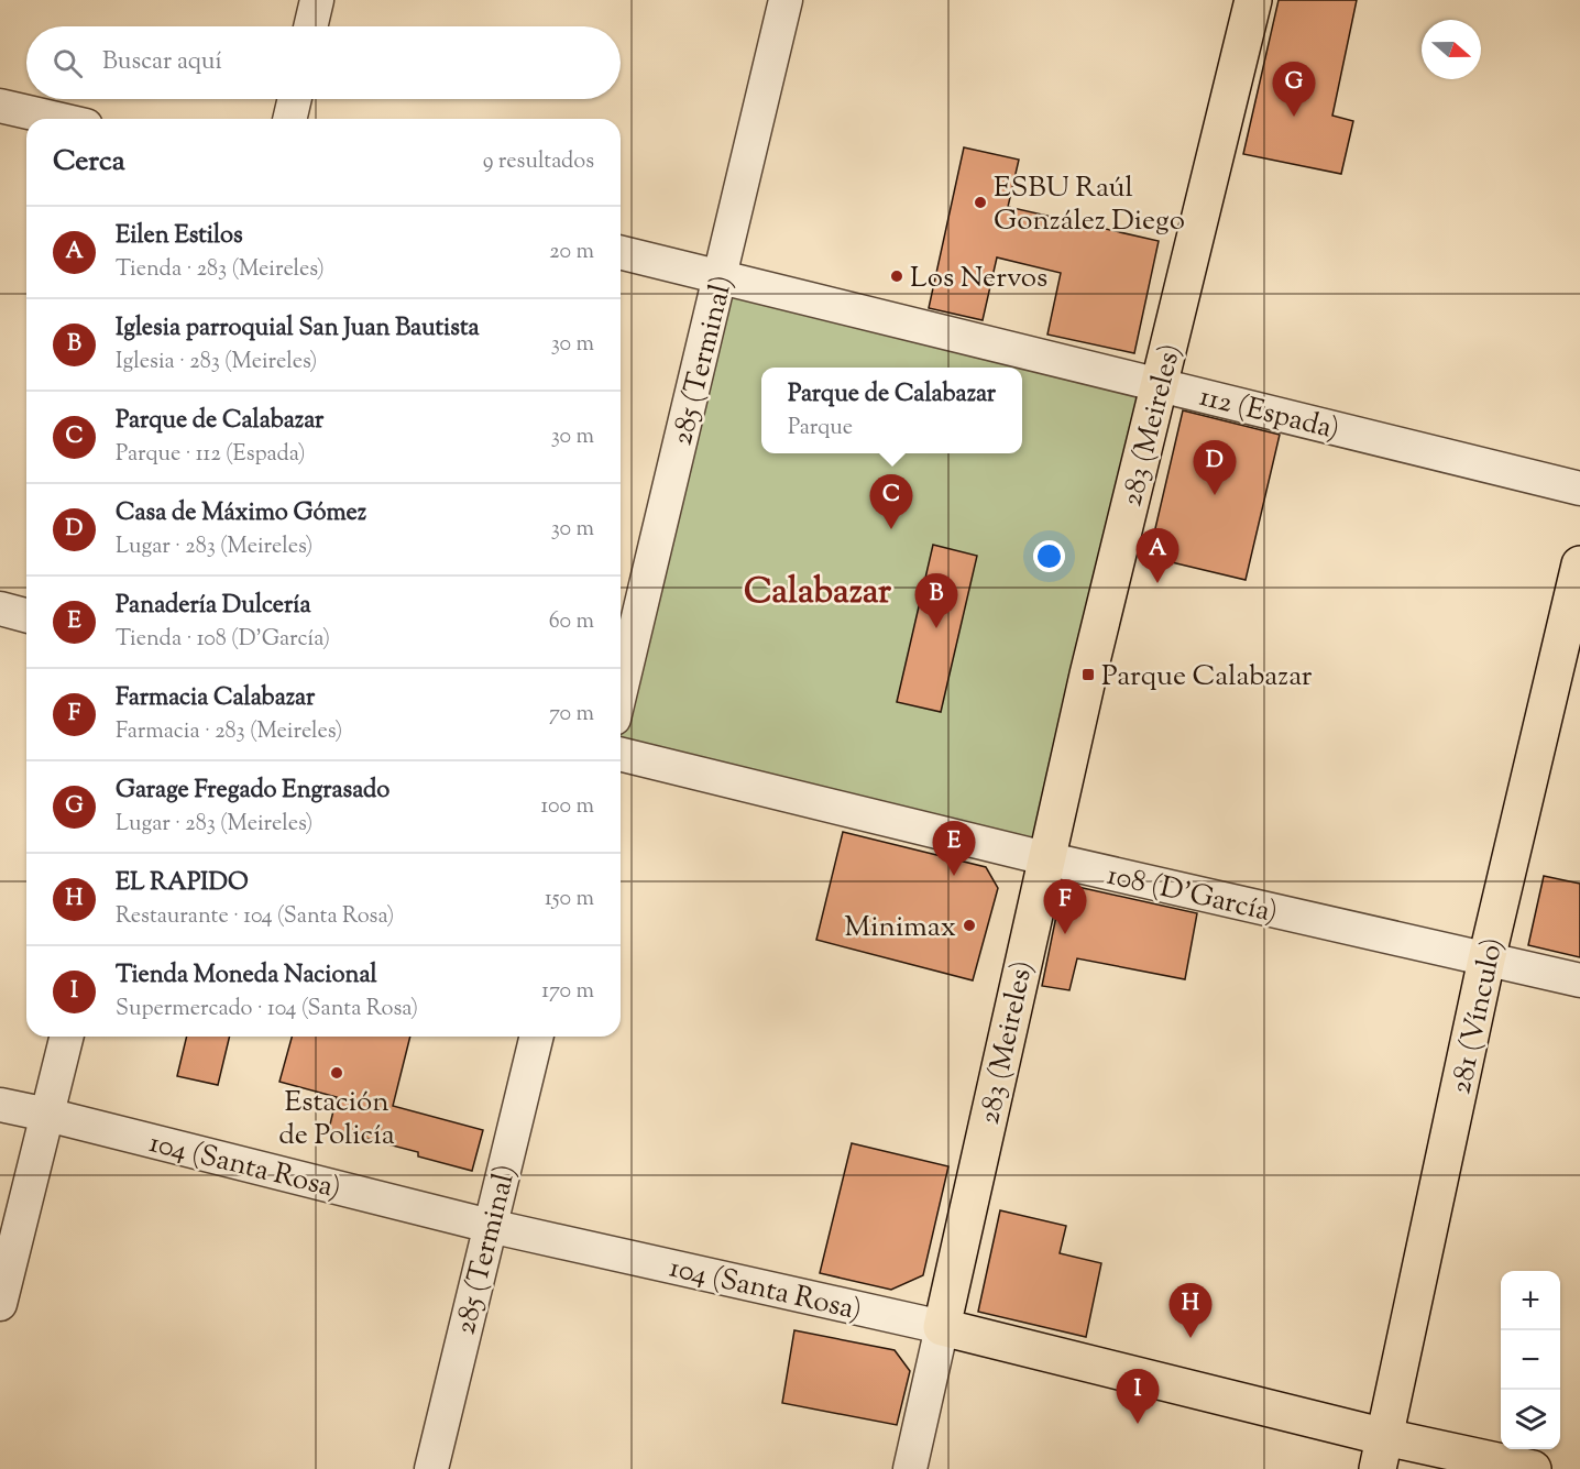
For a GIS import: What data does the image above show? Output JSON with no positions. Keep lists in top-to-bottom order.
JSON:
{
  "streets": {
    "main road": ["283 (Meireles)", "281 (Vínculo)", "104 (Santa Rosa)"],
    "street": ["285 (Terminal)", "112 (Espada)", "108 (D'García)"]
  },
  "crossings": [
    ["285 (Terminal)", "112 (Espada)"],
    ["285 (Terminal)", "104 (Santa Rosa)"],
    ["112 (Espada)", "283 (Meireles)"],
    ["283 (Meireles)", "108 (D'García)"],
    ["283 (Meireles)", "104 (Santa Rosa)"],
    ["108 (D'García)", "281 (Vínculo)"],
    ["281 (Vínculo)", "104 (Santa Rosa)"]
  ],
  "districts": ["Calabazar"],
  "places": {
    "other": [
      "ESBU Raúl González Diego",
      "Los Nervos",
      "Minimax",
      "Estación de Policía"
    ],
    "transit": ["Parque Calabazar"]
  },
  "north": "right",
  "page": {
    "search": "Buscar aquí",
    "pins": [
      "G",
      "D",
      "C",
      "A",
      "B",
      "E",
      "F",
      "H",
      "I"
    ],
    "heading": ["Cerca", "9 resultados"],
    "list": [
      {
        "mark": "A",
        "name": "Eilen Estilos",
        "note": "Tienda · 283 (Meireles)",
        "value": "20 m"
      },
      {
        "mark": "B",
        "name": "Iglesia parroquial San Juan Bautista",
        "note": "Iglesia · 283 (Meireles)",
        "value": "30 m"
      },
      {
        "mark": "C",
        "name": "Parque de Calabazar",
        "note": "Parque · 112 (Espada)",
        "value": "30 m"
      },
      {
        "mark": "D",
        "name": "Casa de Máximo Gómez",
        "note": "Lugar · 283 (Meireles)",
        "value": "30 m"
      },
      {
        "mark": "E",
        "name": "Panadería Dulcería",
        "note": "Tienda · 108 (D'García)",
        "value": "60 m"
      },
      {
        "mark": "F",
        "name": "Farmacia Calabazar",
        "note": "Farmacia · 283 (Meireles)",
        "value": "70 m"
      },
      {
        "mark": "G",
        "name": "Garage Fregado Engrasado",
        "note": "Lugar · 283 (Meireles)",
        "value": "100 m"
      },
      {
        "mark": "H",
        "name": "EL RAPIDO",
        "note": "Restaurante · 104 (Santa Rosa)",
        "value": "150 m"
      },
      {
        "mark": "I",
        "name": "Tienda Moneda Nacional",
        "note": "Supermercado · 104 (Santa Rosa)",
        "value": "170 m"
      }
    ],
    "popup": ["Parque de Calabazar", "Parque"],
    "map_buttons": ["+", "−"]
  }
}
